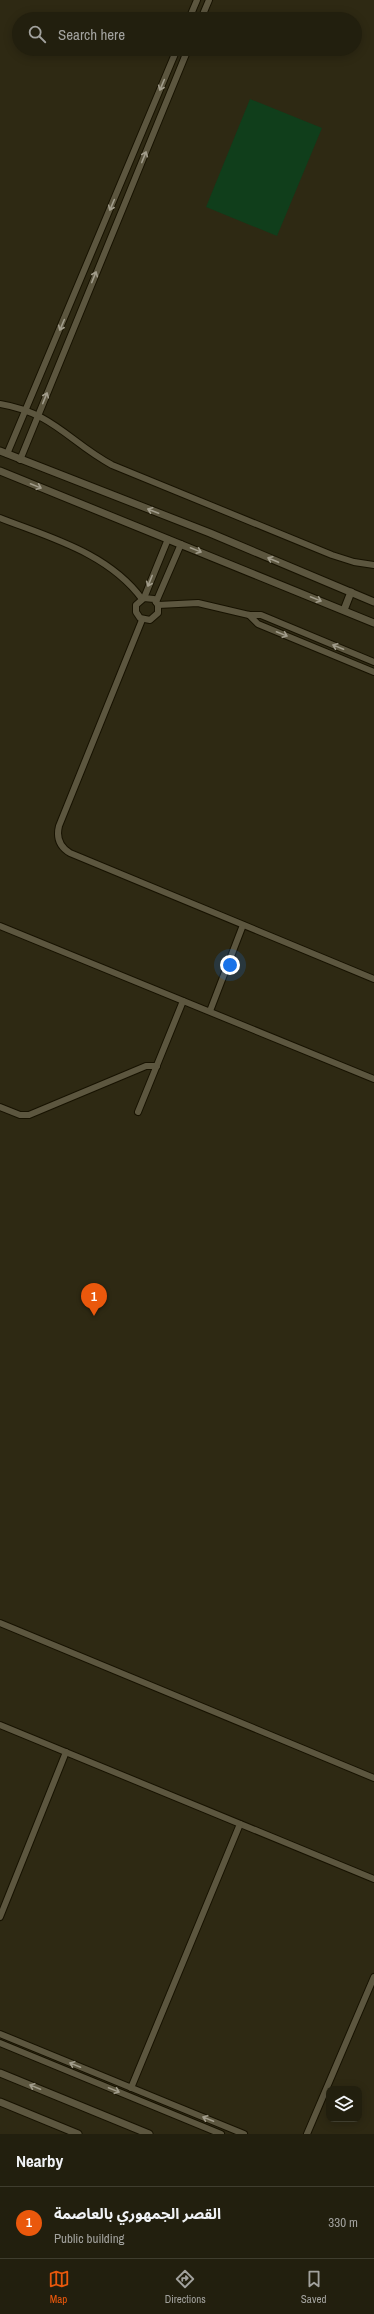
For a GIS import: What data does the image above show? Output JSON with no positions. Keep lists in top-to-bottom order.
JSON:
{
  "page": {
    "search": "Search here",
    "pins": "1",
    "heading": "Nearby",
    "list": [
      {
        "mark": "1",
        "name": "القصر الجمهوري بالعاصمة",
        "note": "Public building",
        "value": "330 m"
      }
    ],
    "nav": ["Map", "Directions", "Saved"]
  }
}
